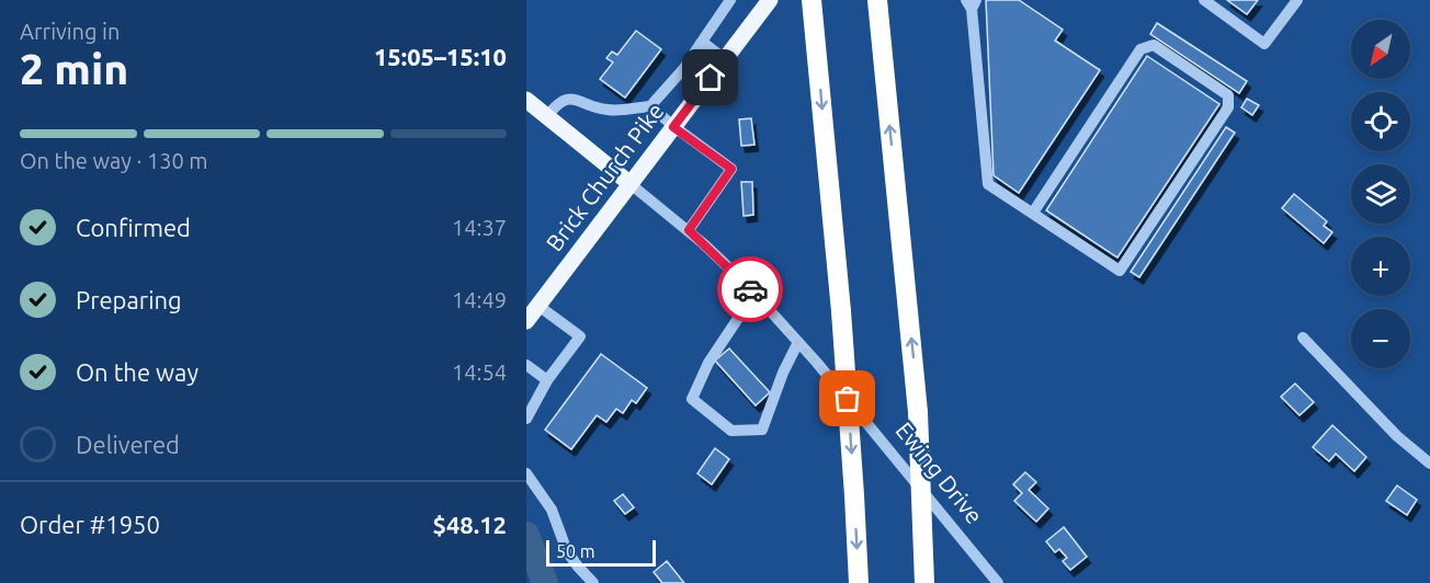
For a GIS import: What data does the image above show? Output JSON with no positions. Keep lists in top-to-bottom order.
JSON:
{
  "streets": {
    "main road": ["Brick Church Pike", "Ewing Drive"]
  },
  "crossings": [
    ["Brick Church Pike", "Ewing Drive"]
  ],
  "scale_bar": "50 m",
  "north": "bottom left",
  "page": {
    "heading": ["2 min", "Arriving in", "15:05–15:10"],
    "panel": ["Order #1950", "$48.12"],
    "map_buttons": ["+", "−"],
    "bar": "On the way · 130 m",
    "list": [
      ["Confirmed", "14:37"],
      ["Preparing", "14:49"],
      ["On the way", "14:54"],
      "Delivered"
    ],
    "scale": "50 m"
  }
}
